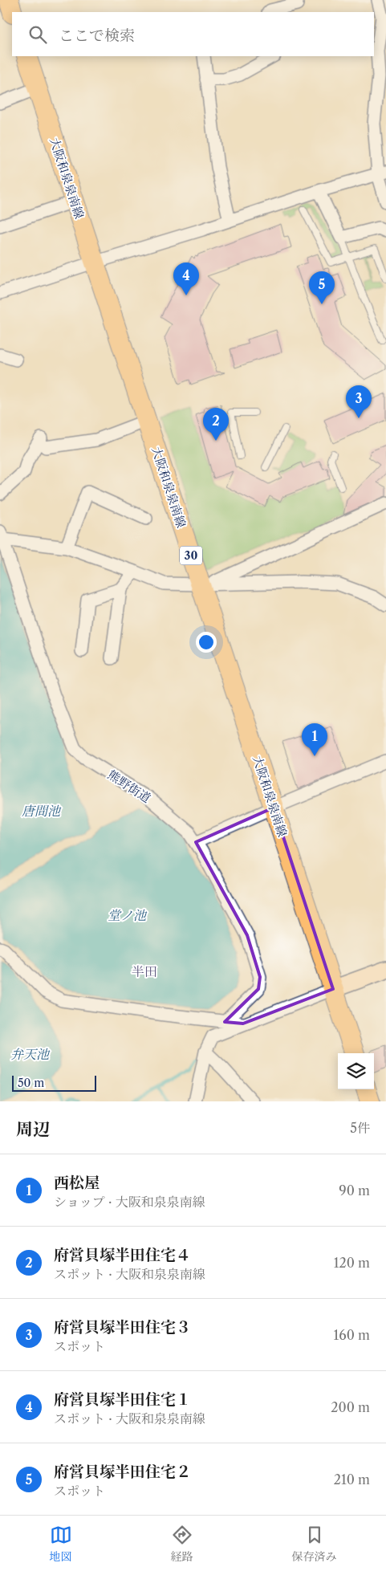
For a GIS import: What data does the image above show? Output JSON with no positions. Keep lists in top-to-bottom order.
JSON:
{
  "streets": {
    "main road": ["大阪和泉泉南線", "30"],
    "street": ["熊野街道"]
  },
  "districts": ["半田"],
  "water": ["唐間池", "堂ノ池", "弁天池"],
  "scale_bar": "50 m",
  "page": {
    "search": "ここで検索",
    "pins": [
      "4",
      "5",
      "3",
      "2",
      "1"
    ],
    "scale": "50 m",
    "heading": ["周辺", "5件"],
    "list": [
      {
        "mark": "1",
        "name": "西松屋",
        "note": "ショップ · 大阪和泉泉南線",
        "value": "90 m"
      },
      {
        "mark": "2",
        "name": "府営貝塚半田住宅４",
        "note": "スポット · 大阪和泉泉南線",
        "value": "120 m"
      },
      {
        "mark": "3",
        "name": "府営貝塚半田住宅３",
        "note": "スポット",
        "value": "160 m"
      },
      {
        "mark": "4",
        "name": "府営貝塚半田住宅１",
        "note": "スポット · 大阪和泉泉南線",
        "value": "200 m"
      },
      {
        "mark": "5",
        "name": "府営貝塚半田住宅２",
        "note": "スポット",
        "value": "210 m"
      }
    ],
    "nav": ["地図", "経路", "保存済み"]
  }
}
